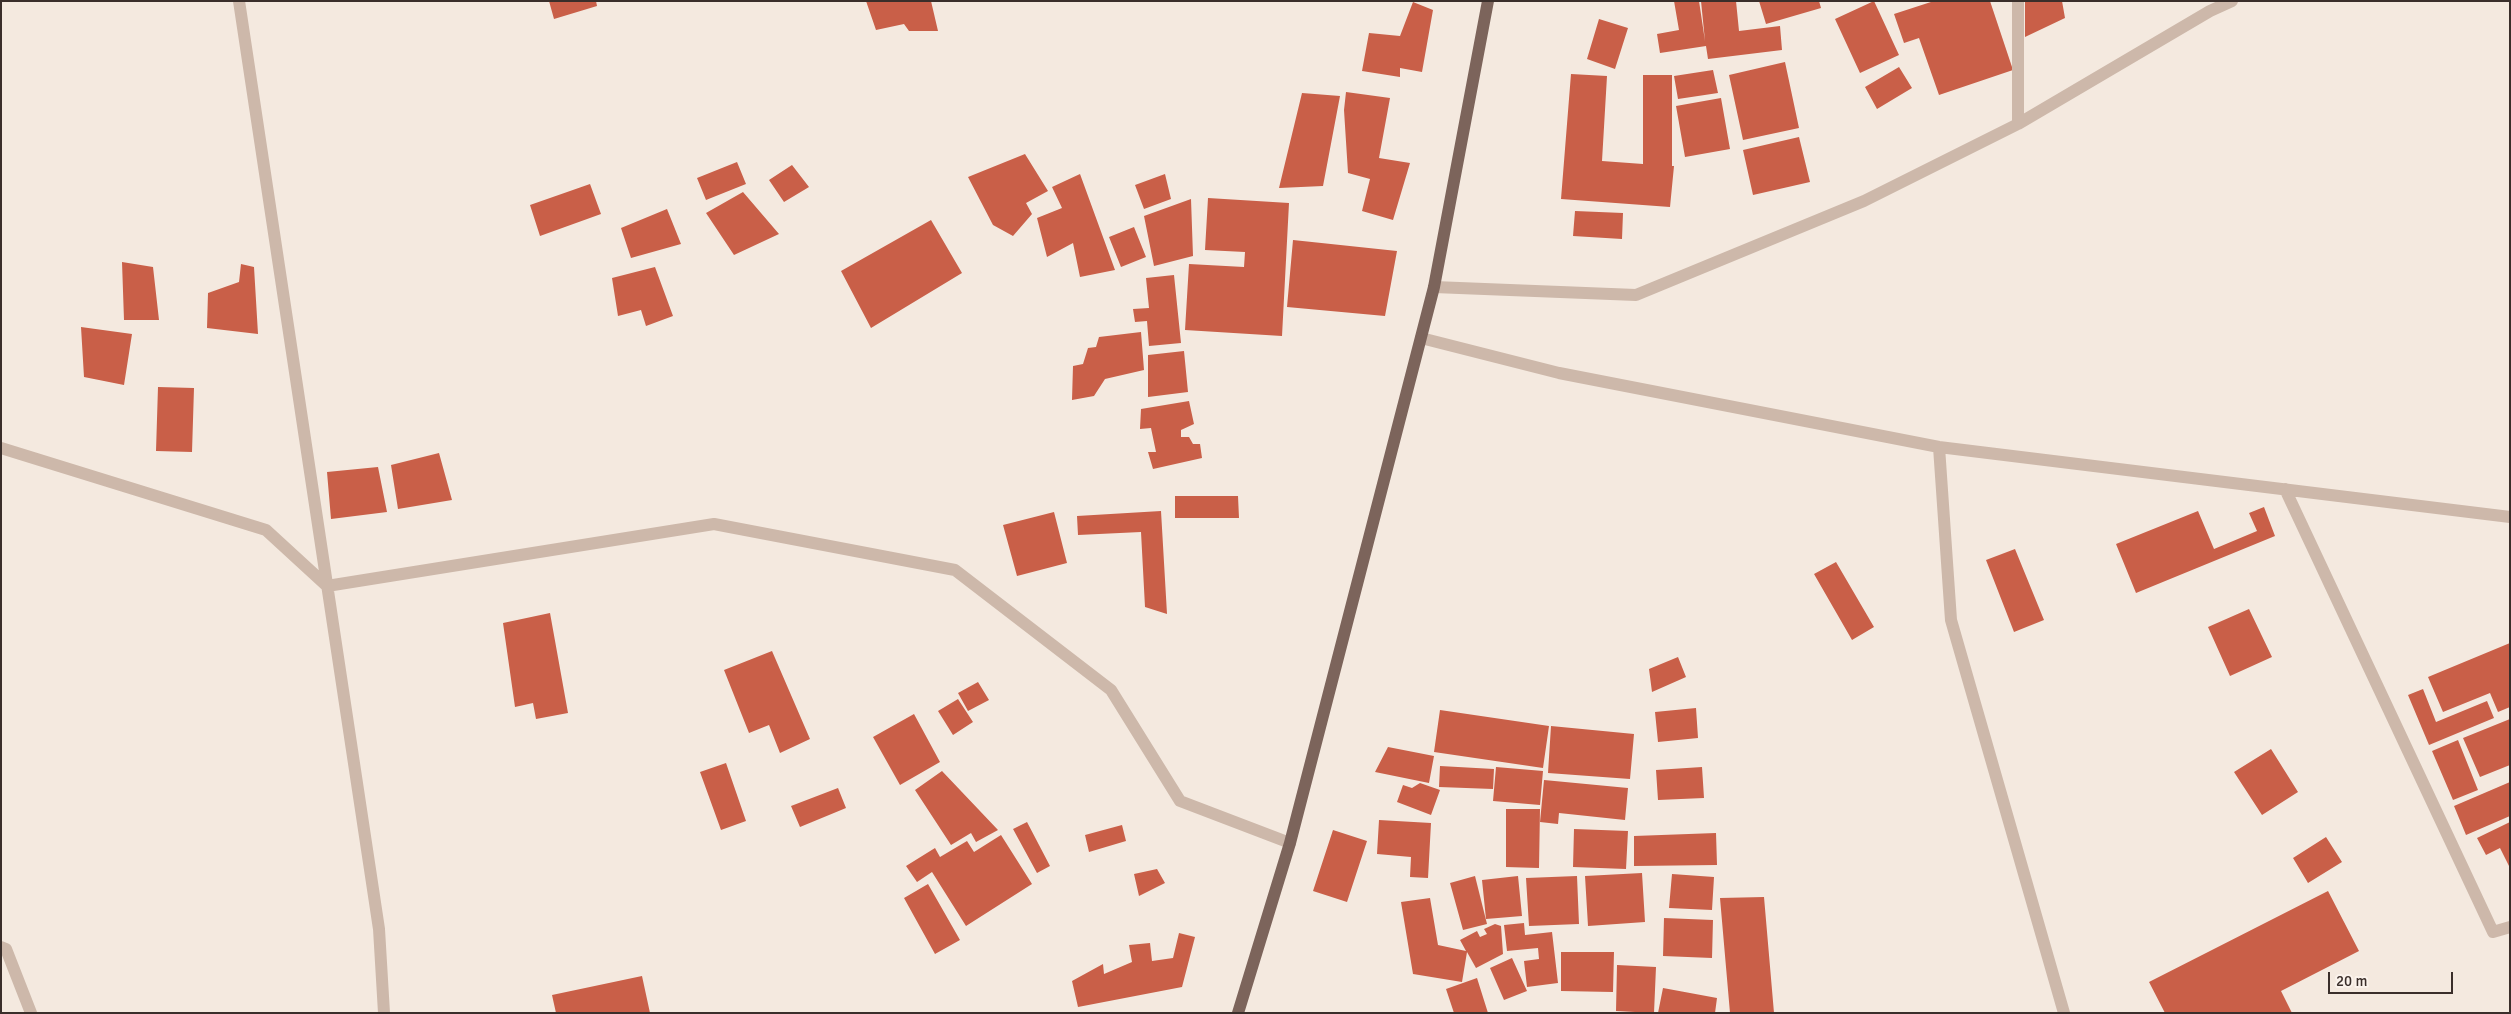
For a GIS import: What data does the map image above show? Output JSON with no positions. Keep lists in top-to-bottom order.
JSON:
{
  "scale_bar": "20 m"
}
